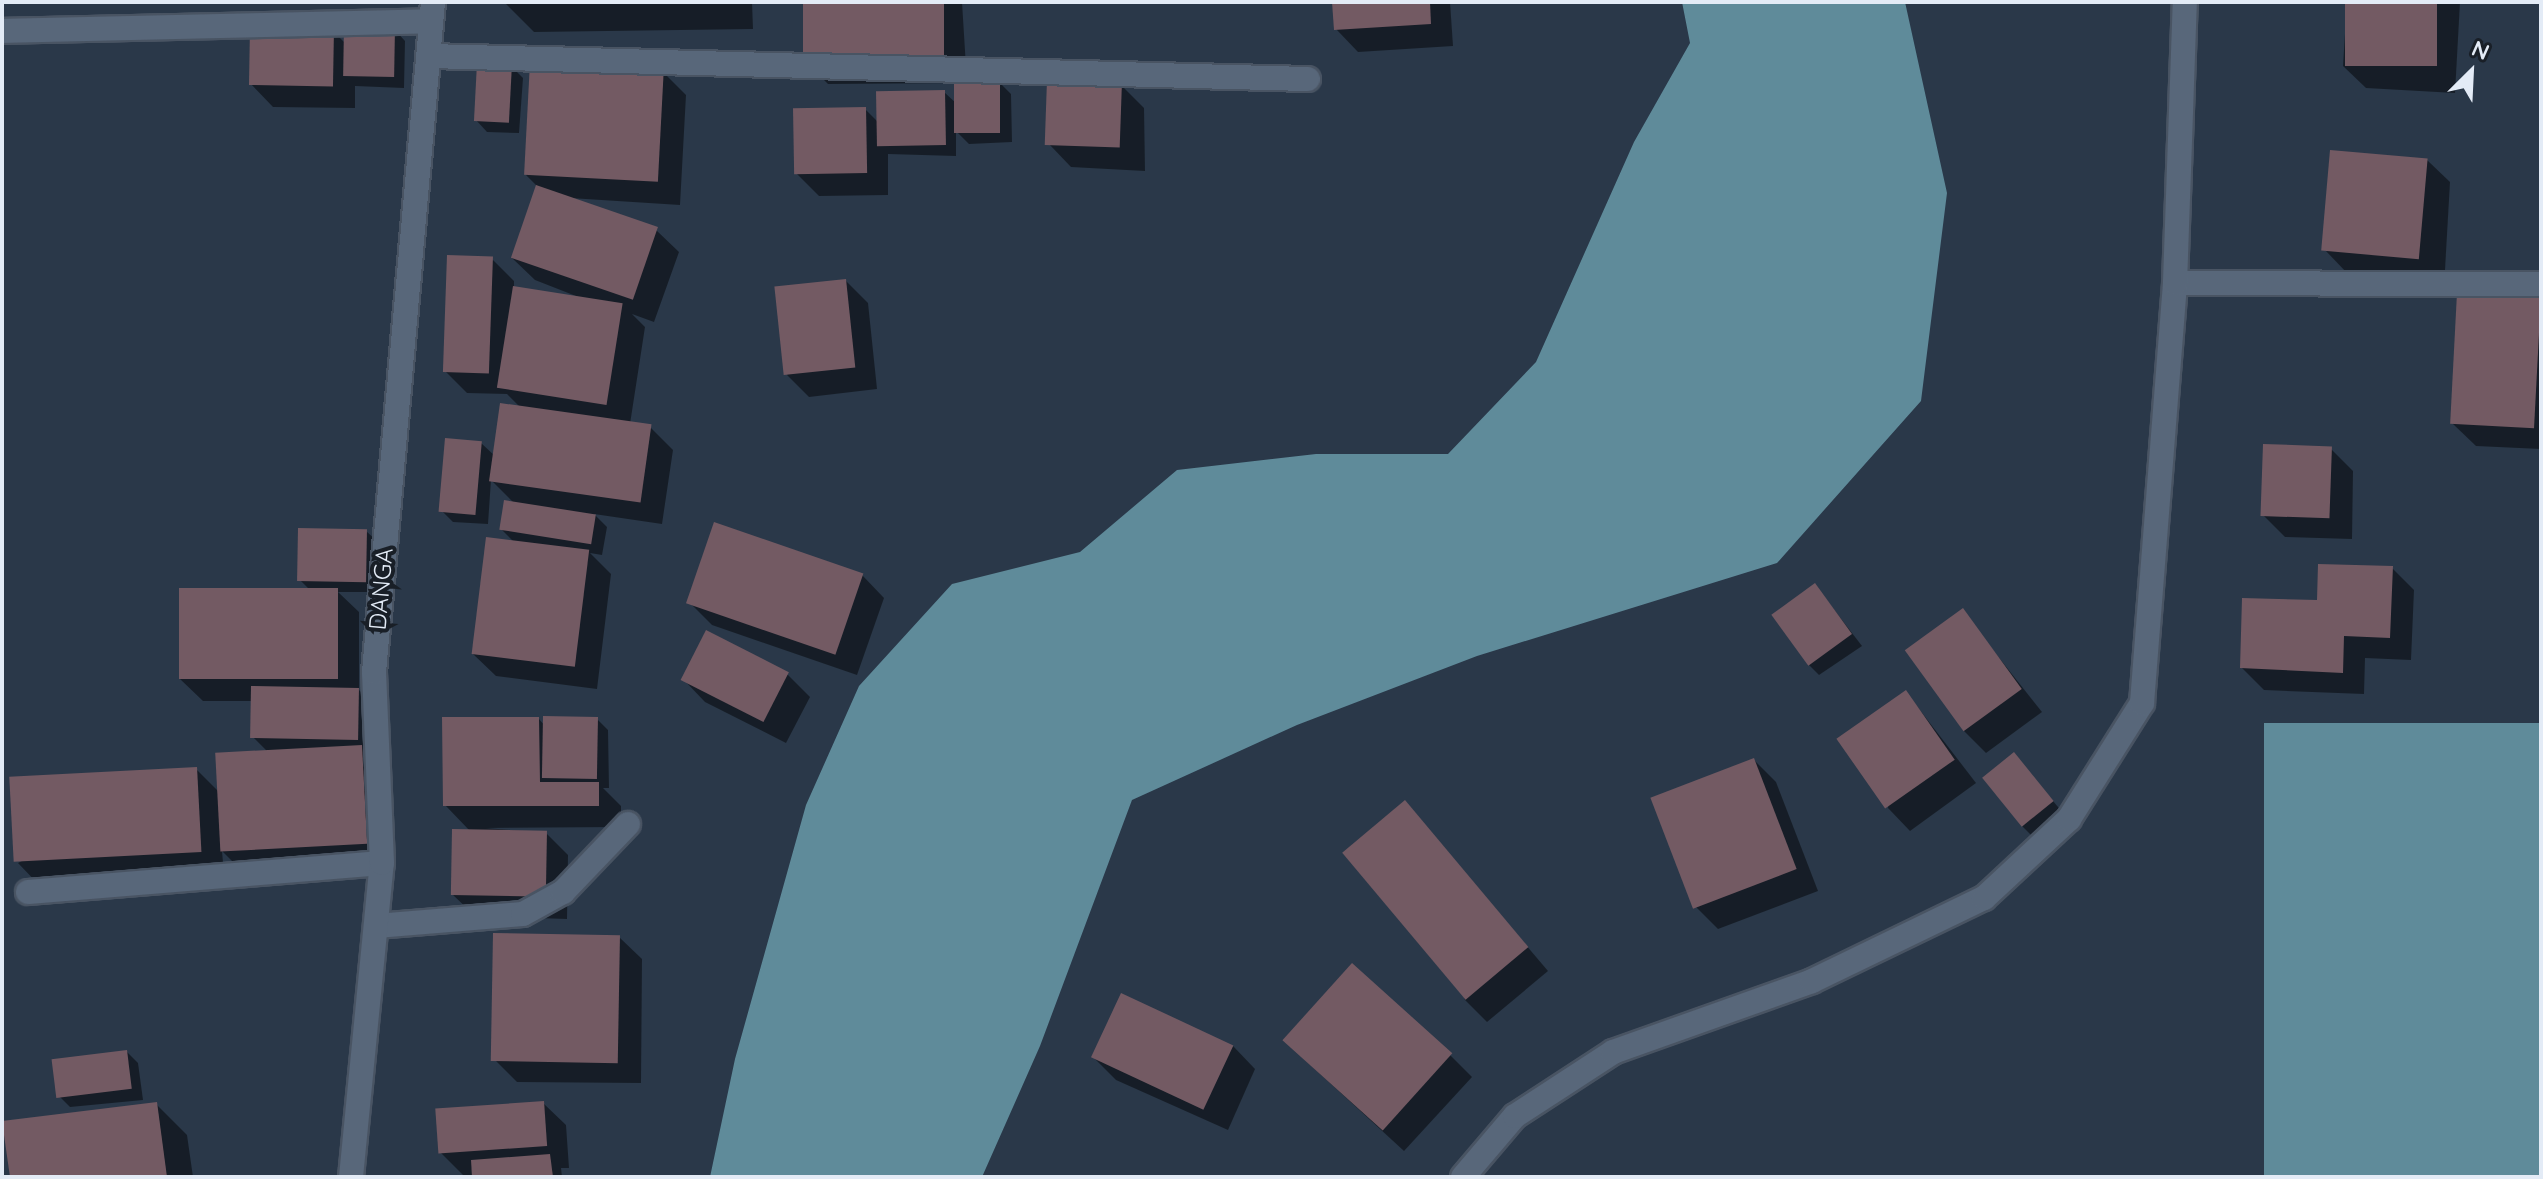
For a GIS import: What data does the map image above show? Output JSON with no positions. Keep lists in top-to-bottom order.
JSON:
{
  "streets": {
    "street": ["DANGA"]
  },
  "north": "top right"
}
